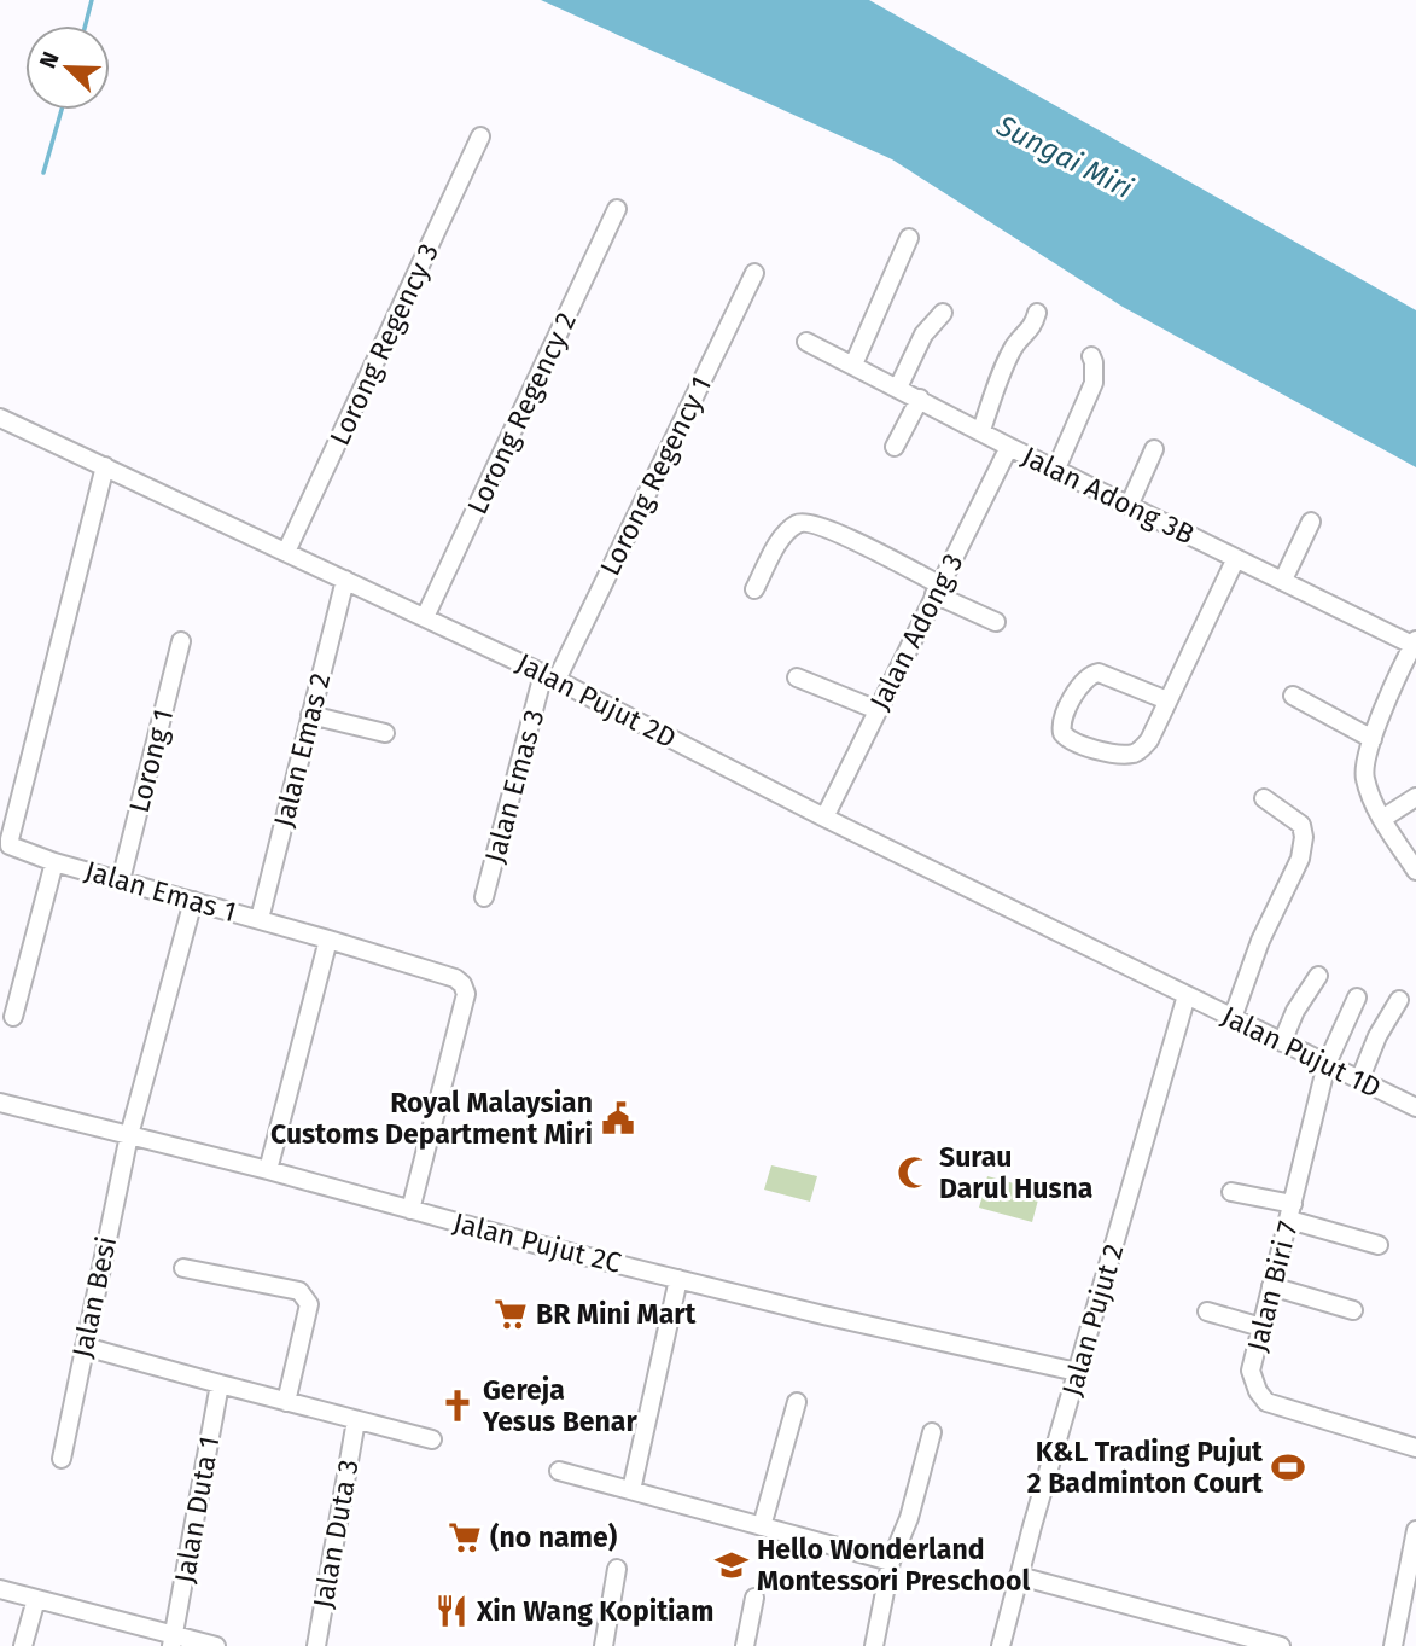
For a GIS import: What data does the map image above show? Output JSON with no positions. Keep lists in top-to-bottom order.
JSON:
{
  "streets": {
    "street": [
      "Lorong Regency 3",
      "Lorong Regency 2",
      "Lorong Regency 1",
      "Jalan Adong 3B",
      "Jalan Adong 3",
      "Jalan Pujut 2D",
      "Jalan Emas 2",
      "Lorong 1",
      "Jalan Emas 3",
      "Jalan Emas 1",
      "Jalan Pujut 1D",
      "Jalan Pujut 2C",
      "Jalan Biri 7",
      "Jalan Besi",
      "Jalan Pujut 2",
      "Jalan Duta 1",
      "Jalan Duta 3"
    ]
  },
  "crossings": [
    ["Lorong Regency 3", "Jalan Pujut 2D"],
    ["Lorong Regency 2", "Jalan Pujut 2D"],
    ["Lorong Regency 1", "Jalan Pujut 2D"],
    ["Lorong Regency 1", "Jalan Emas 3"],
    ["Jalan Adong 3B", "Jalan Adong 3"],
    ["Jalan Adong 3", "Jalan Pujut 2D"],
    ["Jalan Pujut 2D", "Jalan Emas 2"],
    ["Jalan Pujut 2D", "Jalan Emas 3"],
    ["Jalan Pujut 2D", "Jalan Emas 1"],
    ["Jalan Pujut 2D", "Jalan Pujut 1D"],
    ["Jalan Pujut 2D", "Jalan Pujut 2"],
    ["Jalan Emas 2", "Jalan Emas 1"],
    ["Lorong 1", "Jalan Emas 1"],
    ["Jalan Emas 1", "Jalan Pujut 2C"],
    ["Jalan Emas 1", "Jalan Besi"],
    ["Jalan Pujut 1D", "Jalan Biri 7"],
    ["Jalan Pujut 1D", "Jalan Pujut 2"],
    ["Jalan Pujut 2C", "Jalan Besi"],
    ["Jalan Pujut 2C", "Jalan Pujut 2"]
  ],
  "water": ["Sungai Miri"],
  "places": {
    "public building": ["Royal Malaysian Customs Department Miri"],
    "mosque": ["Surau Darul Husna"],
    "supermarket": ["BR Mini Mart", "(no name)"],
    "church": ["Gereja Yesus Benar"],
    "sports": ["K&L Trading Pujut 2 Badminton Court"],
    "school or university": ["Hello Wonderland Montessori Preschool"],
    "restaurant": ["Xin Wang Kopitiam"]
  },
  "north": "top left"
}
